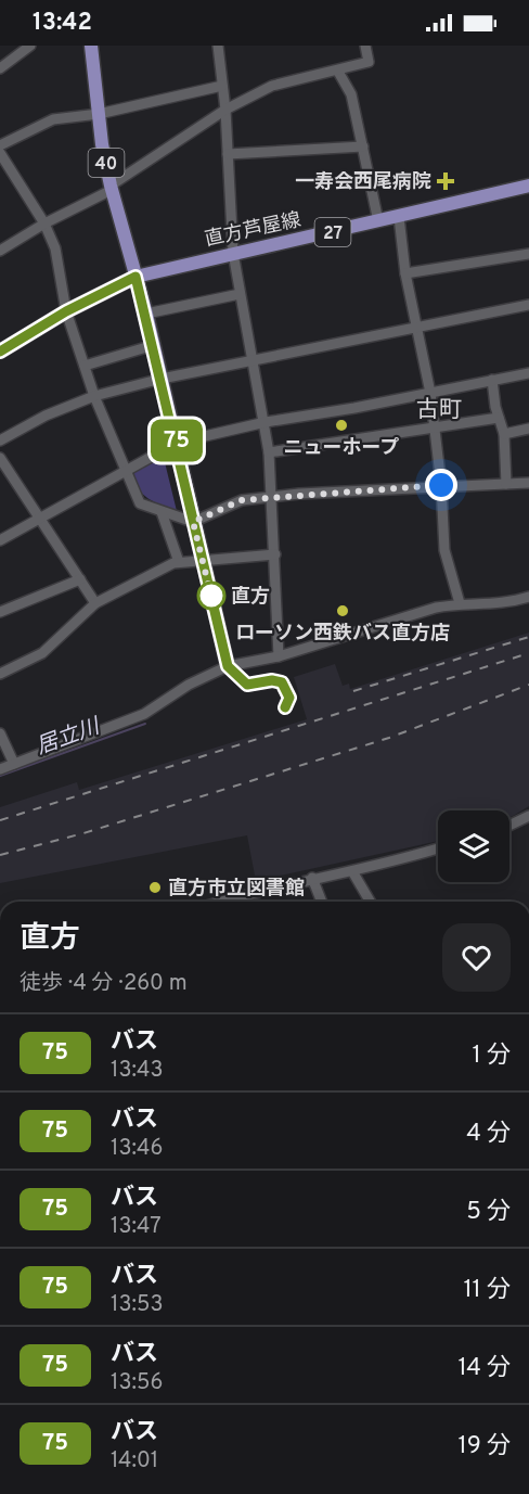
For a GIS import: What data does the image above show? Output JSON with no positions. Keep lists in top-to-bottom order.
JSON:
{
  "streets": {
    "main road": ["40", "直方芦屋線", "27"]
  },
  "crossings": [
    ["40", "直方芦屋線"]
  ],
  "districts": ["古町"],
  "water": ["居立川"],
  "places": {
    "health": ["一寿会西尾病院"],
    "other": [
      "ニューホープ",
      "直方",
      "ローソン西鉄バス直方店",
      "直方市立図書館"
    ]
  },
  "lines": ["bus line 75"],
  "page": {
    "status": "13:42",
    "on_map": "75",
    "heading": ["直方", "徒歩 · 4 分 · 260 m"],
    "list": [
      {
        "mark": "75",
        "name": "バス",
        "note": "13:43",
        "value": "1 分"
      },
      {
        "mark": "75",
        "name": "バス",
        "note": "13:46",
        "value": "4 分"
      },
      {
        "mark": "75",
        "name": "バス",
        "note": "13:47",
        "value": "5 分"
      },
      {
        "mark": "75",
        "name": "バス",
        "note": "13:53",
        "value": "11 分"
      },
      {
        "mark": "75",
        "name": "バス",
        "note": "13:56",
        "value": "14 分"
      },
      {
        "mark": "75",
        "name": "バス",
        "note": "14:01",
        "value": "19 分"
      }
    ]
  }
}
